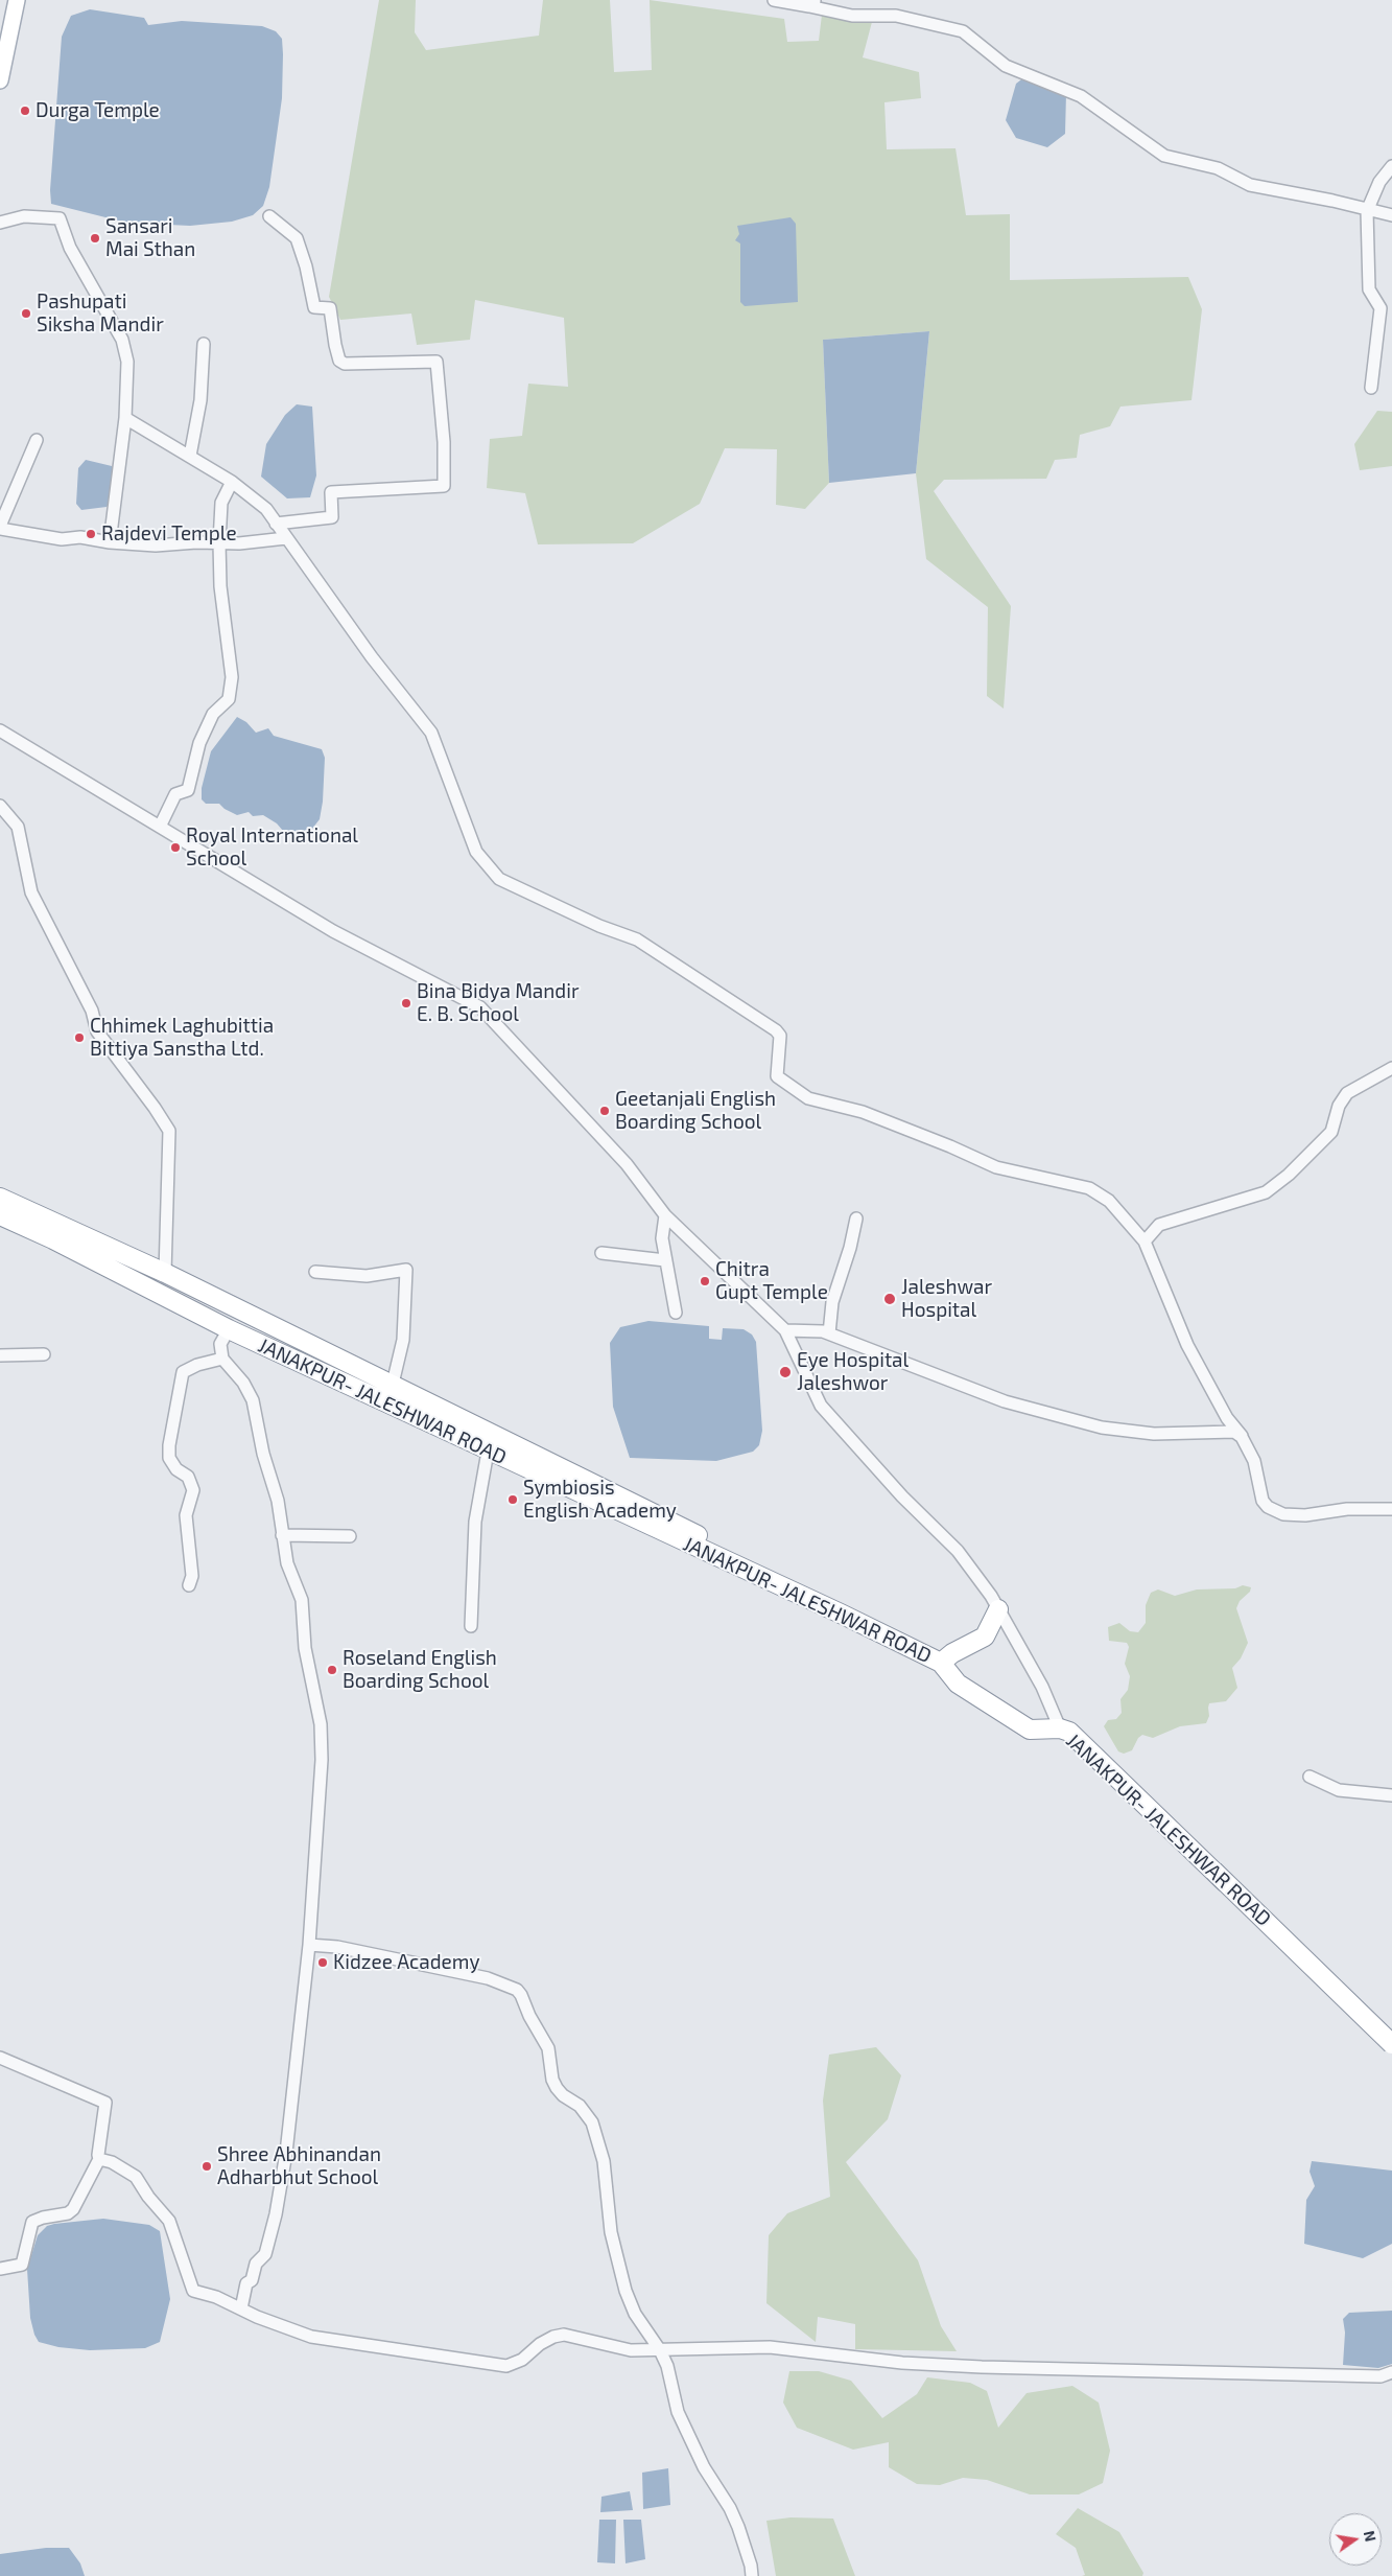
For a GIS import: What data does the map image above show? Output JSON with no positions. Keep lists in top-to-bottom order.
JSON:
{
  "streets": {
    "highway": ["JANAKPUR- JALESHWAR ROAD"]
  },
  "places": [
    "Durga Temple",
    "Sansari Mai Sthan",
    "Pashupati Siksha Mandir",
    "Rajdevi Temple",
    "Royal International School",
    "Bina Bidya Mandir E. B. School",
    "Chhimek Laghubittia Bittiya Sanstha Ltd.",
    "Geetanjali English Boarding School",
    "Chitra Gupt Temple",
    "Jaleshwar Hospital",
    "Eye Hospital Jaleshwor",
    "Symbiosis English Academy",
    "Roseland English Boarding School",
    "Kidzee Academy",
    "Shree Abhinandan Adharbhut School"
  ],
  "north": "right"
}
